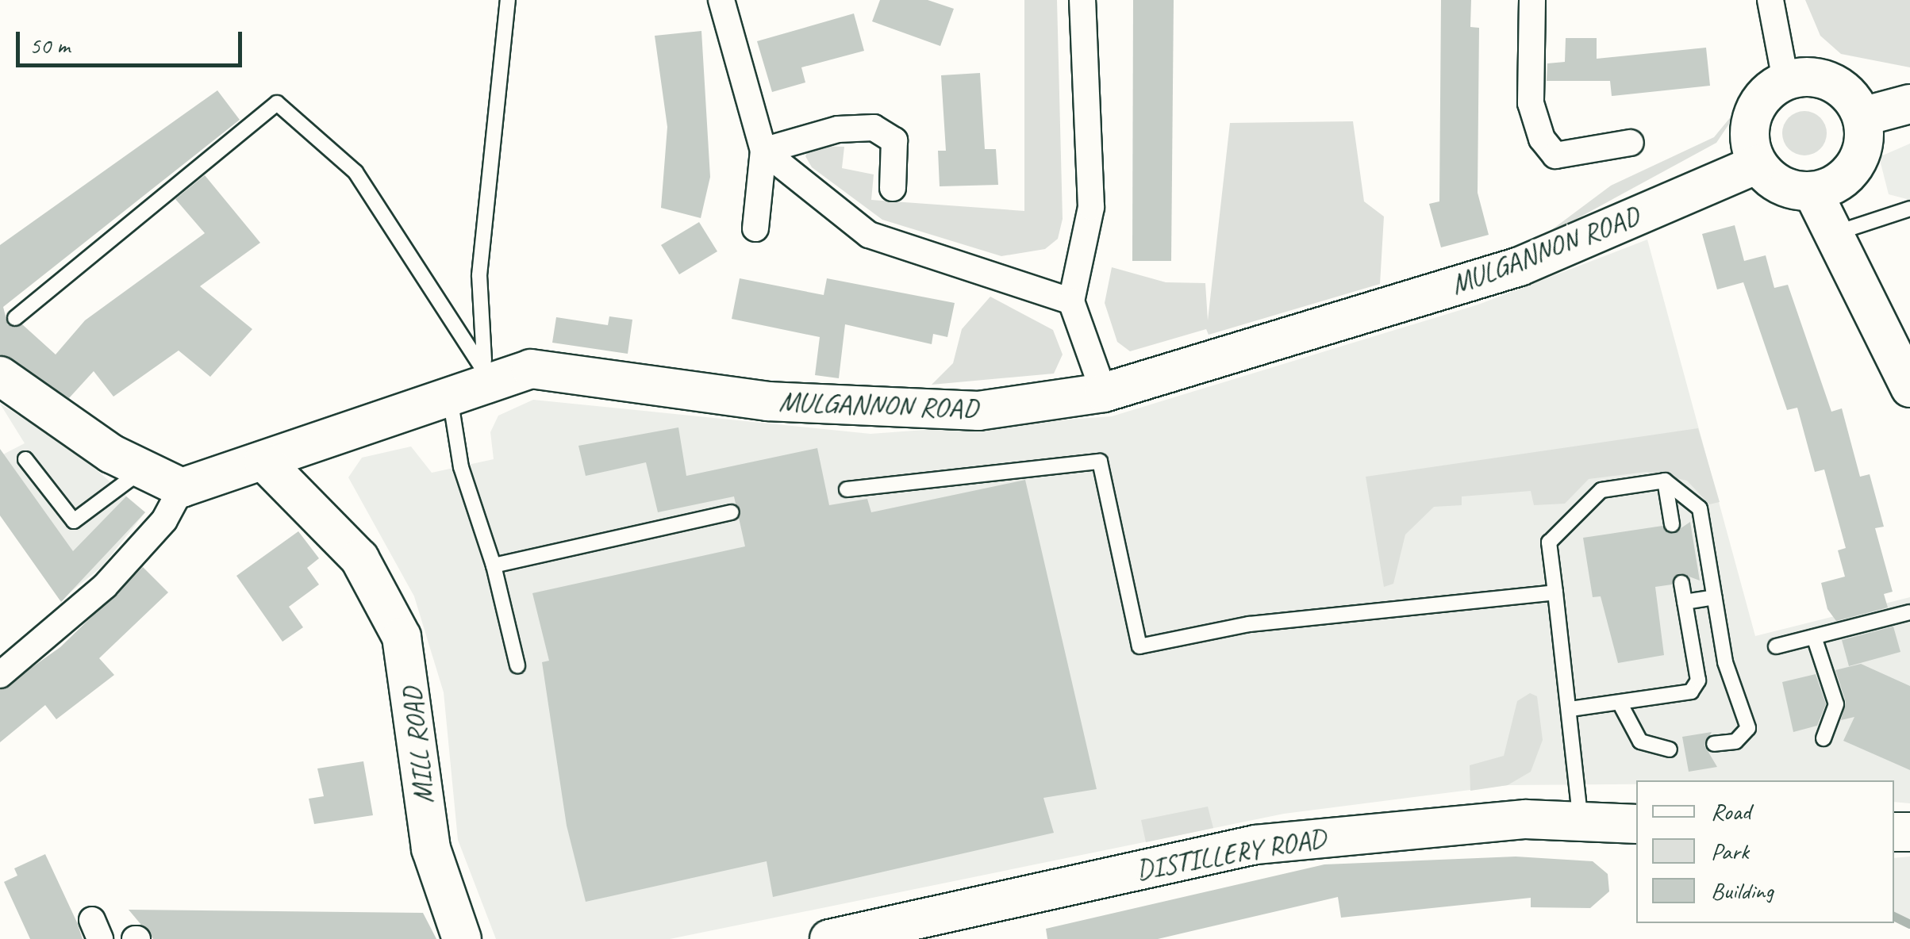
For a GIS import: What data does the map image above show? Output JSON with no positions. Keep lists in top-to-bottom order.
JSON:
{
  "streets": {
    "street": ["MULGANNON ROAD", "MILL ROAD", "DISTILLERY ROAD"]
  },
  "crossings": [
    ["MULGANNON ROAD", "MILL ROAD"]
  ],
  "legend": ["Road", "Park", "Building"],
  "scale_bar": "50 m"
}
